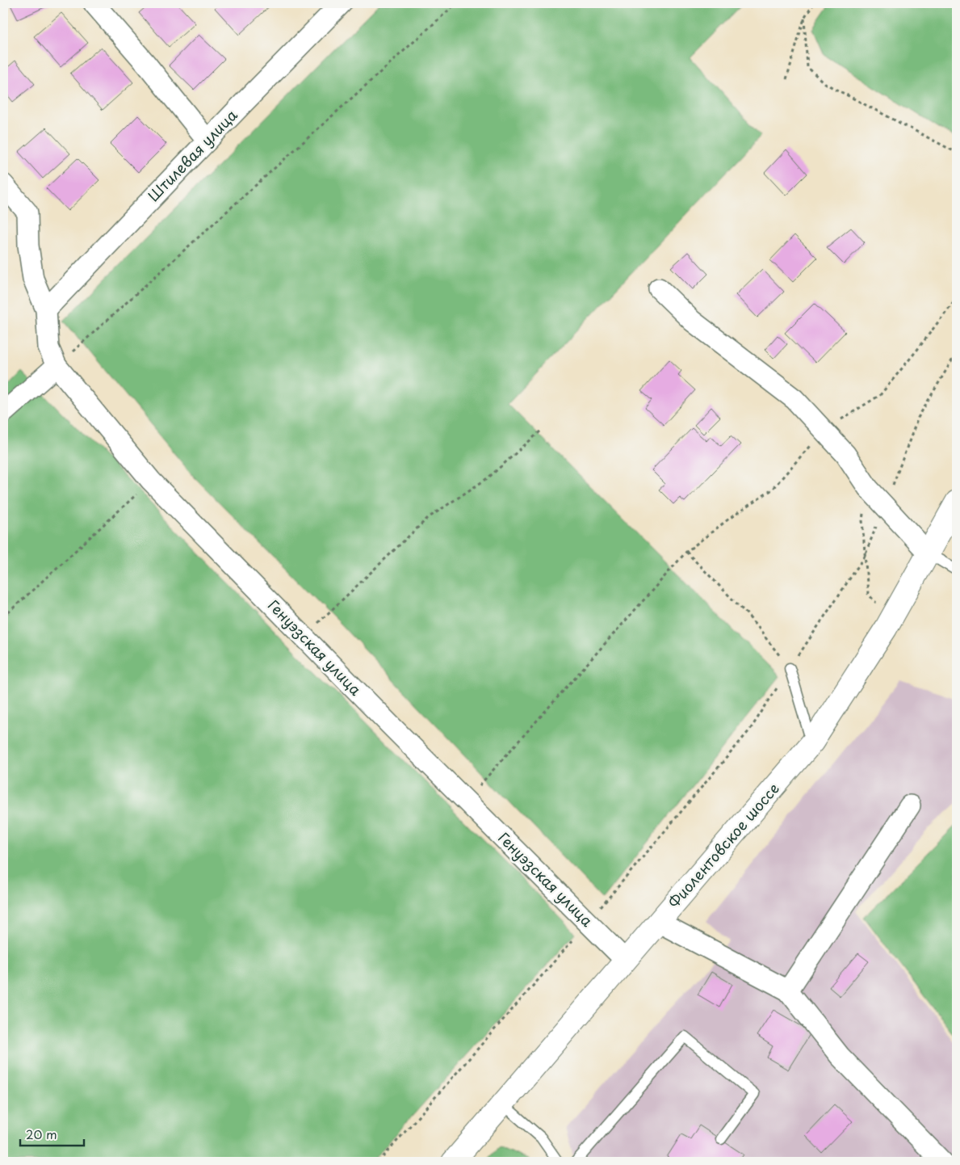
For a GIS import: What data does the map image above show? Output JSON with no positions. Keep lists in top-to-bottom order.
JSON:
{
  "streets": {
    "main road": ["Фиолентовское шоссе"],
    "street": ["Штилевая улица", "Генуэзская улица"]
  },
  "crossings": [
    ["Штилевая улица", "Генуэзская улица"],
    ["Генуэзская улица", "Фиолентовское шоссе"]
  ],
  "scale_bar": "20 m"
}
